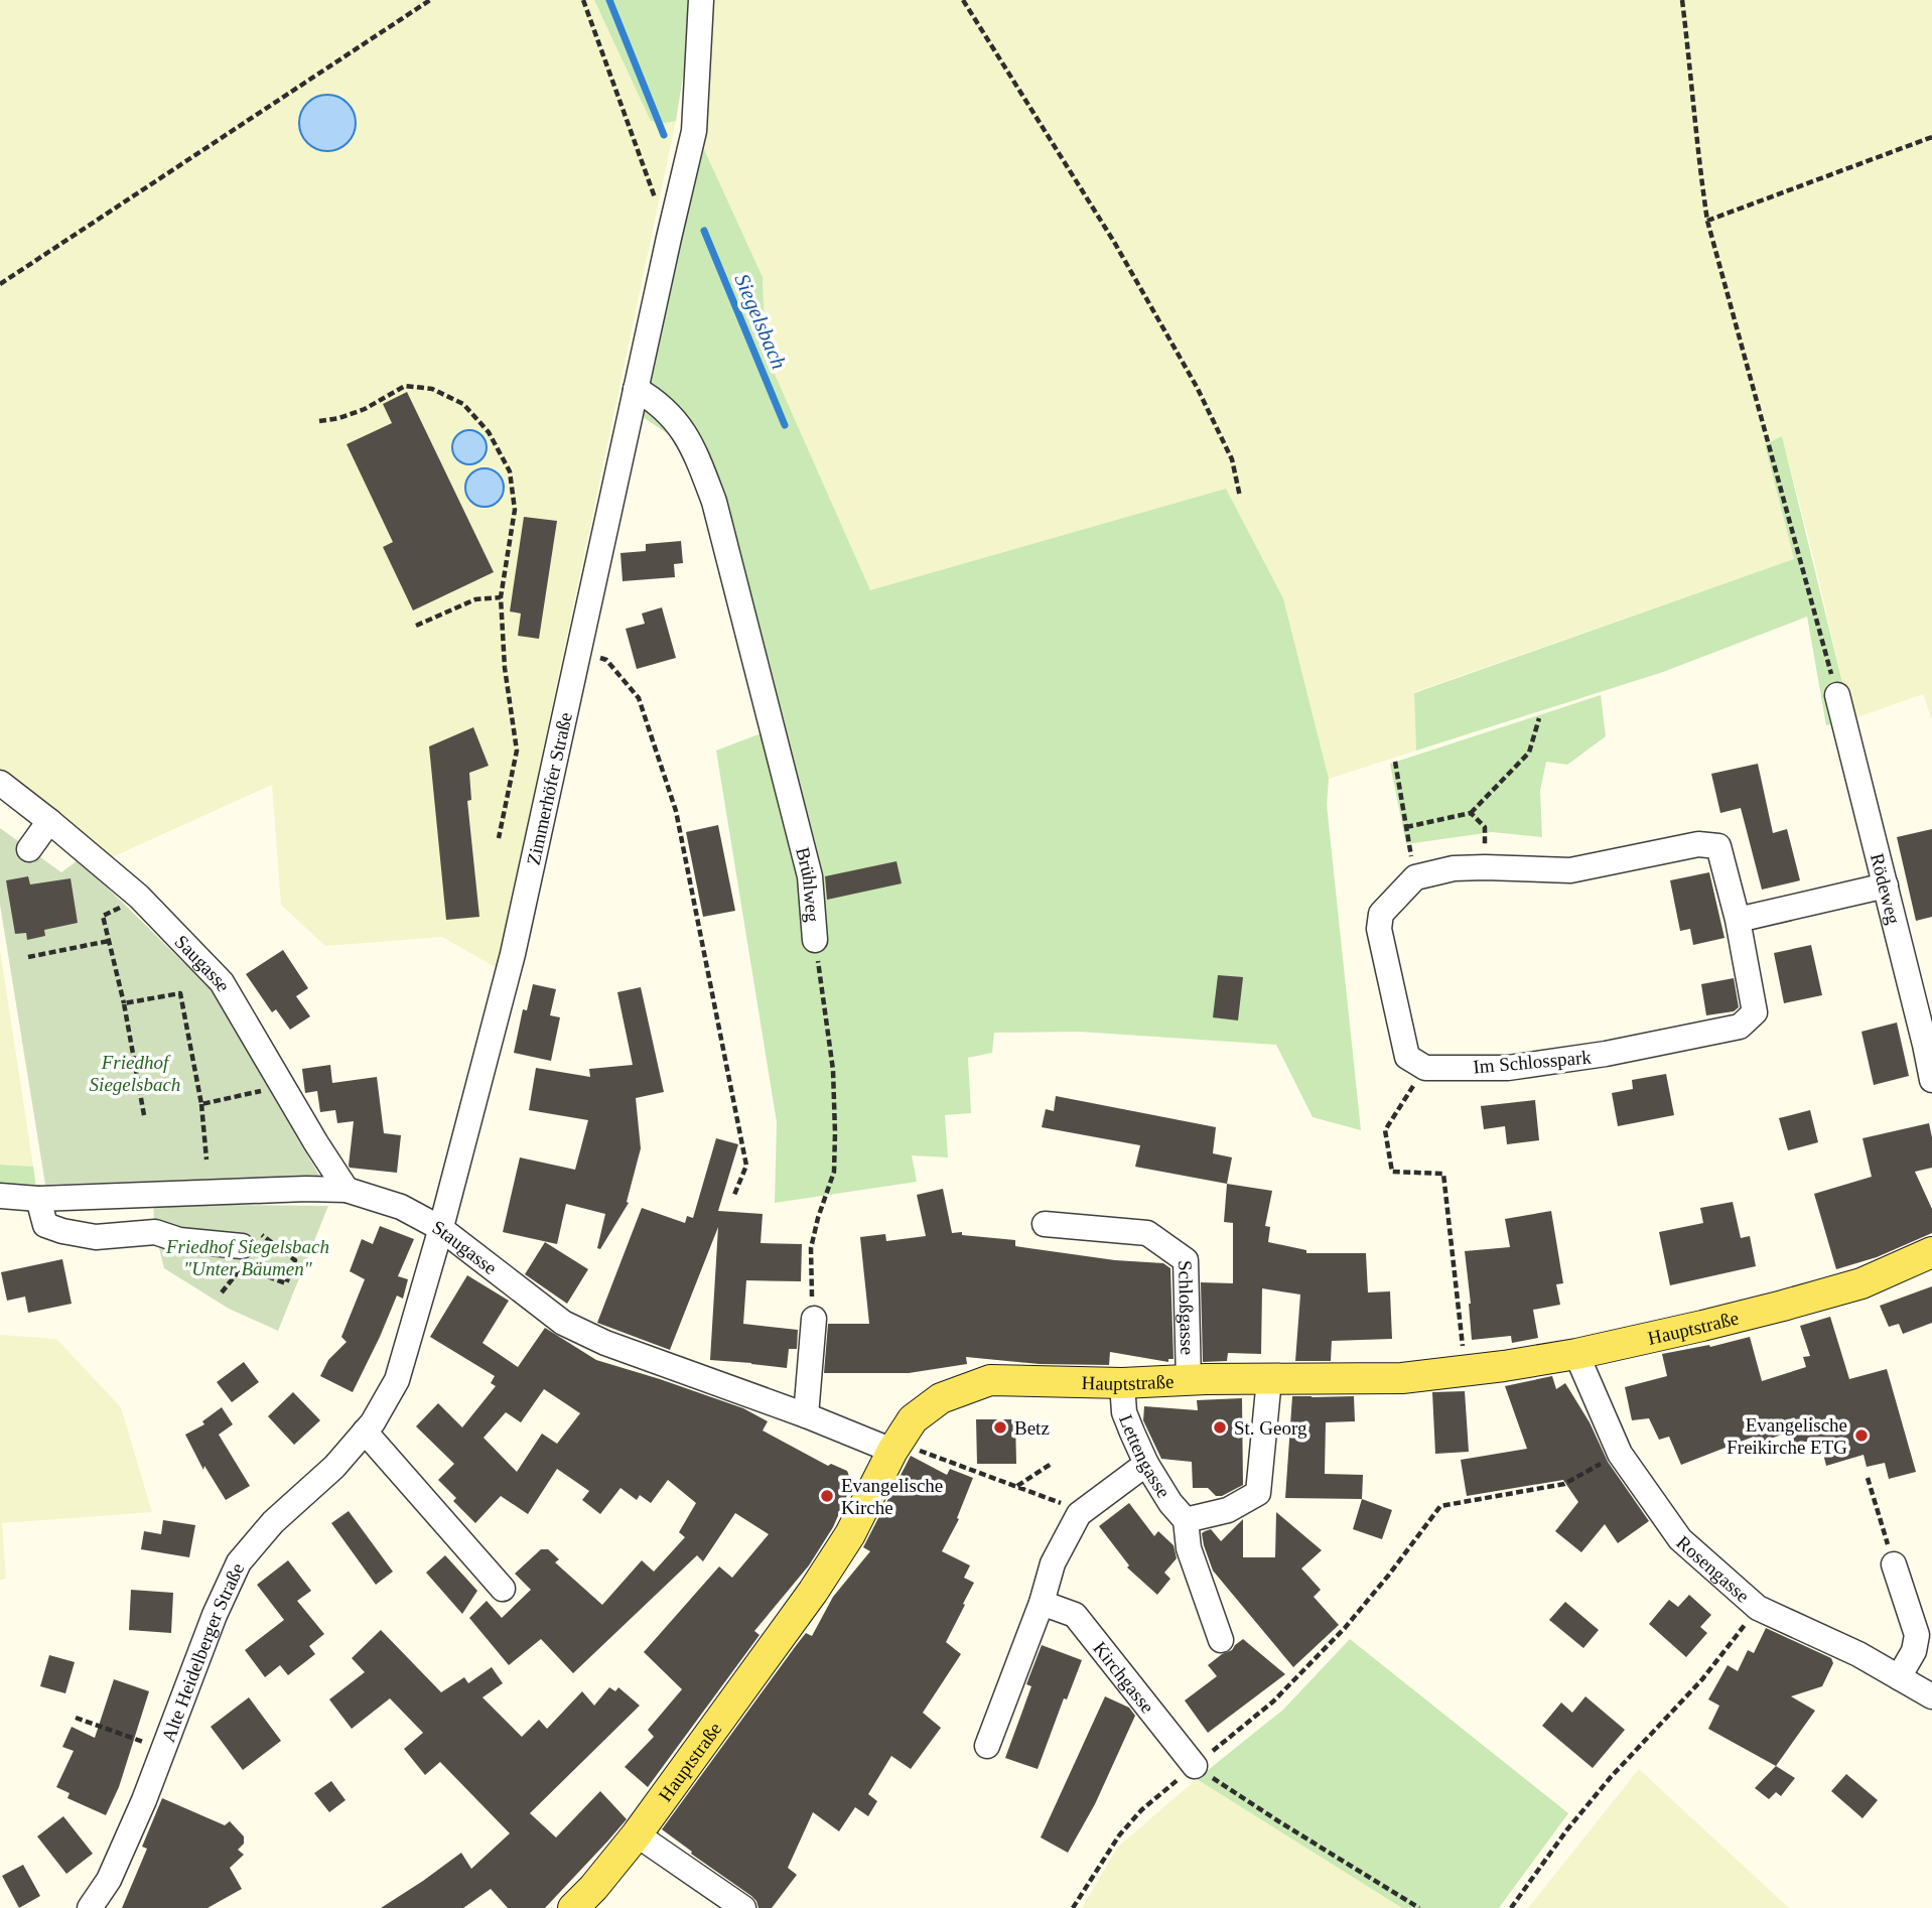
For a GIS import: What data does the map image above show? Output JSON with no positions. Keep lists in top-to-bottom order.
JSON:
{
  "streets": {
    "main road": ["Hauptstraße"],
    "street": [
      "Zimmerhöfer Straße",
      "Brühlweg",
      "Rödeweg",
      "Saugasse",
      "Im Schlosspark",
      "Staugasse",
      "Schloßgasse",
      "Lettengasse",
      "Rosengasse",
      "Alte Heidelberger Straße",
      "Kirchgasse"
    ]
  },
  "crossings": [
    ["Zimmerhöfer Straße", "Brühlweg"],
    ["Zimmerhöfer Straße", "Staugasse"],
    ["Zimmerhöfer Straße", "Alte Heidelberger Straße"],
    ["Saugasse", "Staugasse"],
    ["Staugasse", "Hauptstraße"],
    ["Staugasse", "Alte Heidelberger Straße"],
    ["Schloßgasse", "Hauptstraße"],
    ["Hauptstraße", "Lettengasse"],
    ["Hauptstraße", "Rosengasse"]
  ],
  "water": ["Siegelsbach"],
  "parks": ["Friedhof Siegelsbach", "Friedhof Siegelsbach \"Unter Bäumen\""],
  "places": [
    "Betz",
    "St. Georg",
    "Evangelische Freikirche ETG",
    "Evangelische Kirche"
  ]
}
